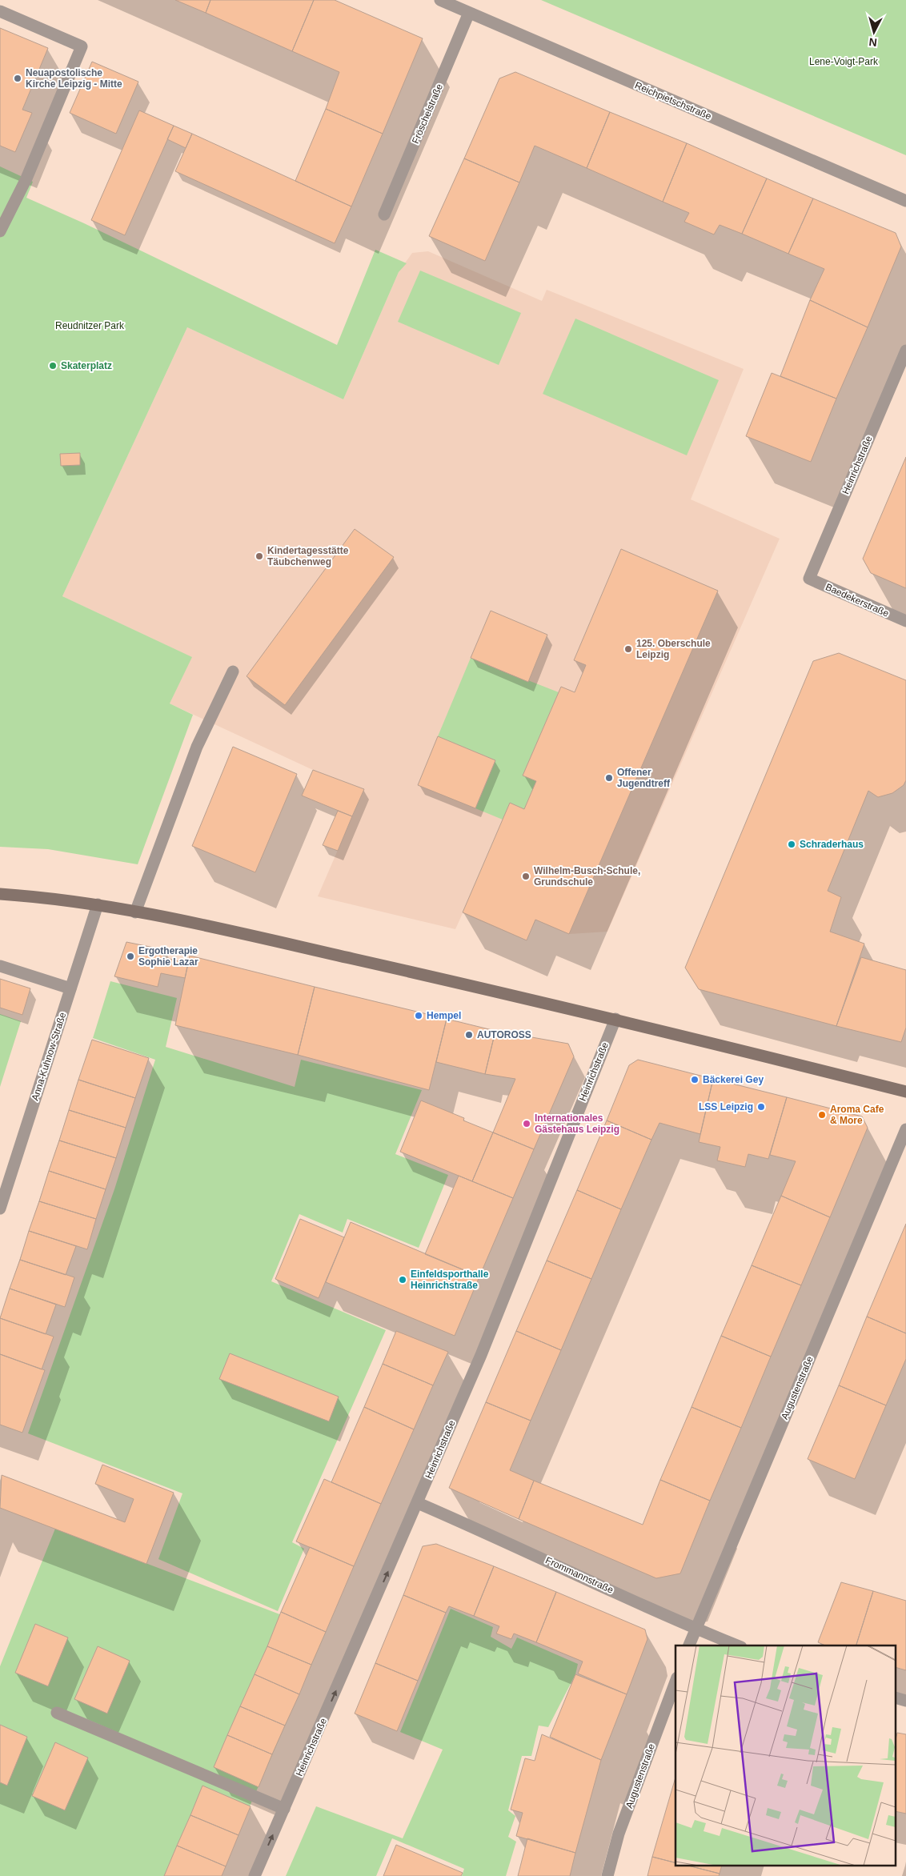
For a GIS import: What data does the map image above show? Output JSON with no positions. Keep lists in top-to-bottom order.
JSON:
{
  "streets": {
    "street": [
      "Reichpietschstraße",
      "Fröschelstraße",
      "Heinrichstraße",
      "Baedekerstraße",
      "Anna-Kuhnow-Straße",
      "Augustenstraße",
      "Frommannstraße"
    ]
  },
  "crossings": [
    ["Reichpietschstraße", "Fröschelstraße"],
    ["Heinrichstraße", "Baedekerstraße"],
    ["Heinrichstraße", "Frommannstraße"],
    ["Augustenstraße", "Frommannstraße"]
  ],
  "parks": ["Lene-Voigt-Park", "Reudnitzer Park"],
  "places": [
    "Neuapostolische Kirche Leipzig - Mitte",
    "Skaterplatz",
    "Kindertagesstätte Täubchenweg",
    "125. Oberschule Leipzig",
    "Offener Jugendtreff",
    "Schraderhaus",
    "Wilhelm-Busch-Schule, Grundschule",
    "Ergotherapie Sophie Lazar",
    "Hempel",
    "AUTOROSS",
    "Bäckerei Gey",
    "LSS Leipzig",
    "Aroma Cafe & More",
    "Internationales Gästehaus Leipzig",
    "Einfeldsporthalle Heinrichstraße"
  ],
  "north": "bottom"
}
